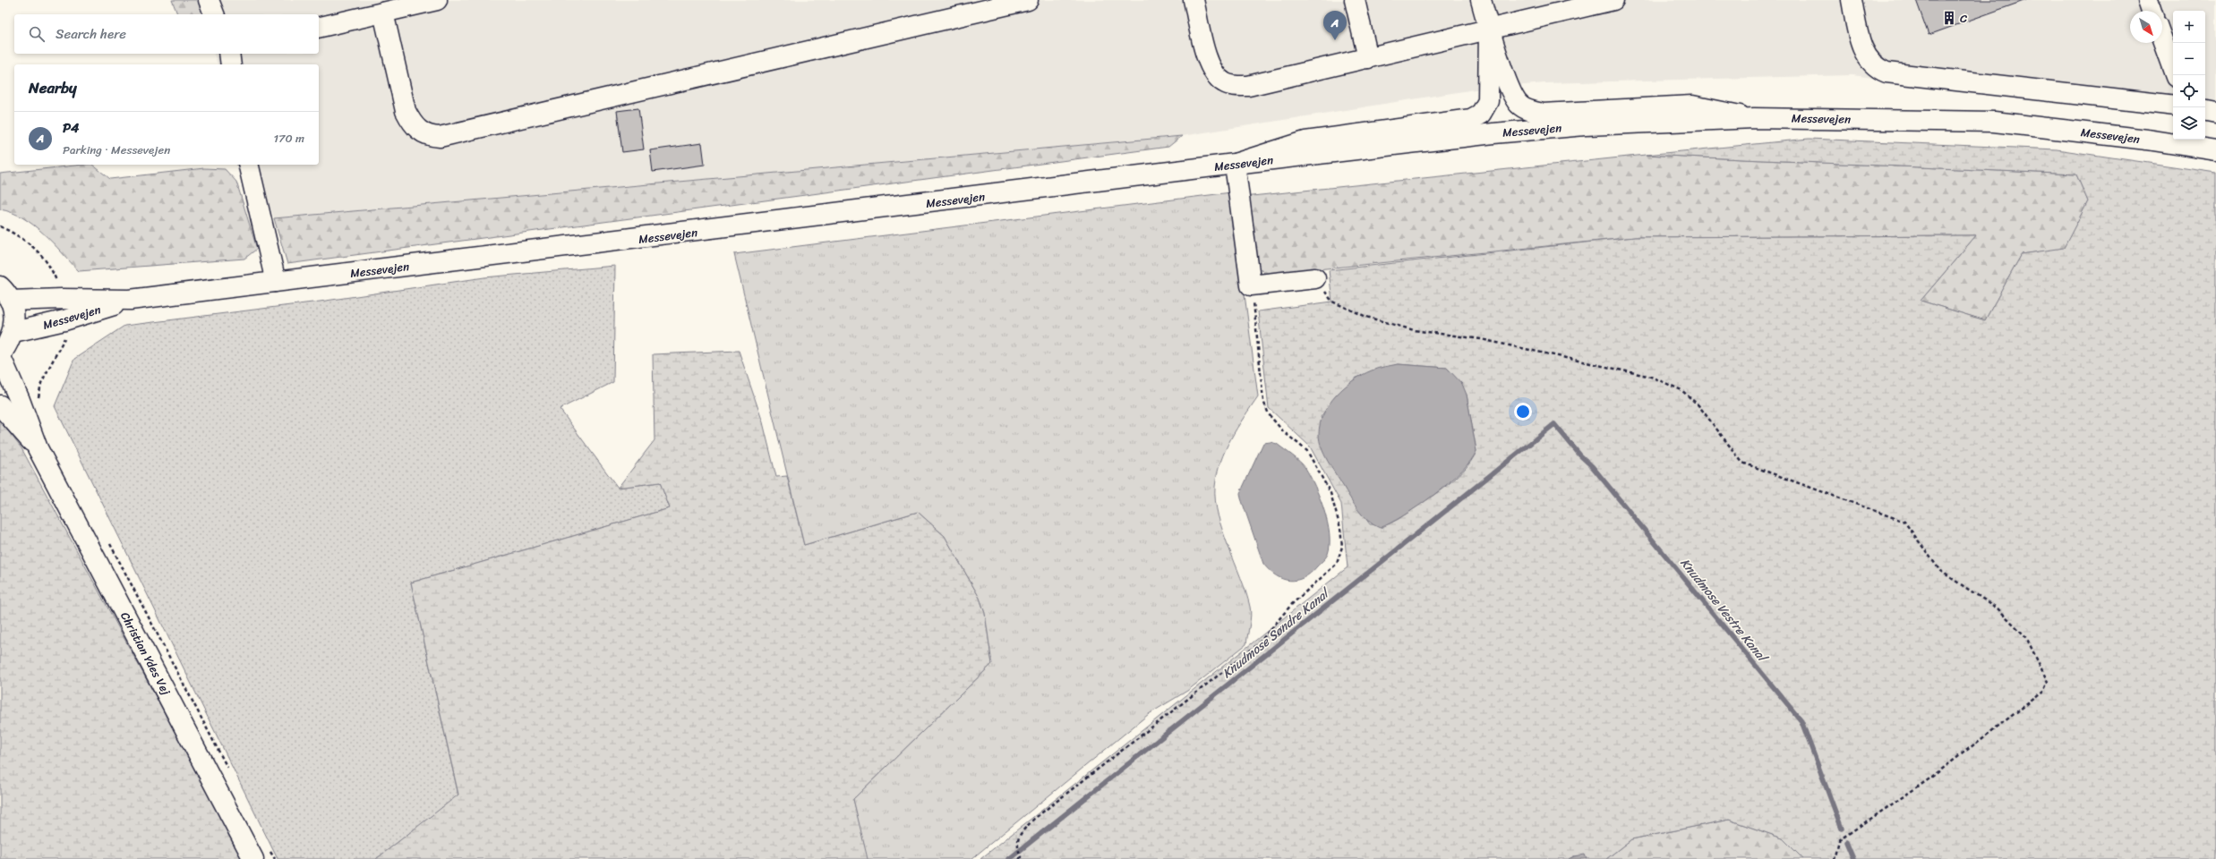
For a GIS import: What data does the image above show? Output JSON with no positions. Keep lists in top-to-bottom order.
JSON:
{
  "streets": {
    "main road": ["Messevejen", "Christian Ydes Vej"]
  },
  "water": ["Knudmose Vestre Kanal", "Knudmose Søndre Kanal"],
  "places": {
    "building": ["C"]
  },
  "north": "bottom right",
  "page": {
    "map_buttons": ["+", "−"],
    "pins": "A",
    "search": "Search here",
    "heading": "Nearby",
    "list": [
      {
        "mark": "A",
        "name": "P4",
        "note": "Parking · Messevejen",
        "value": "170 m"
      }
    ]
  }
}
